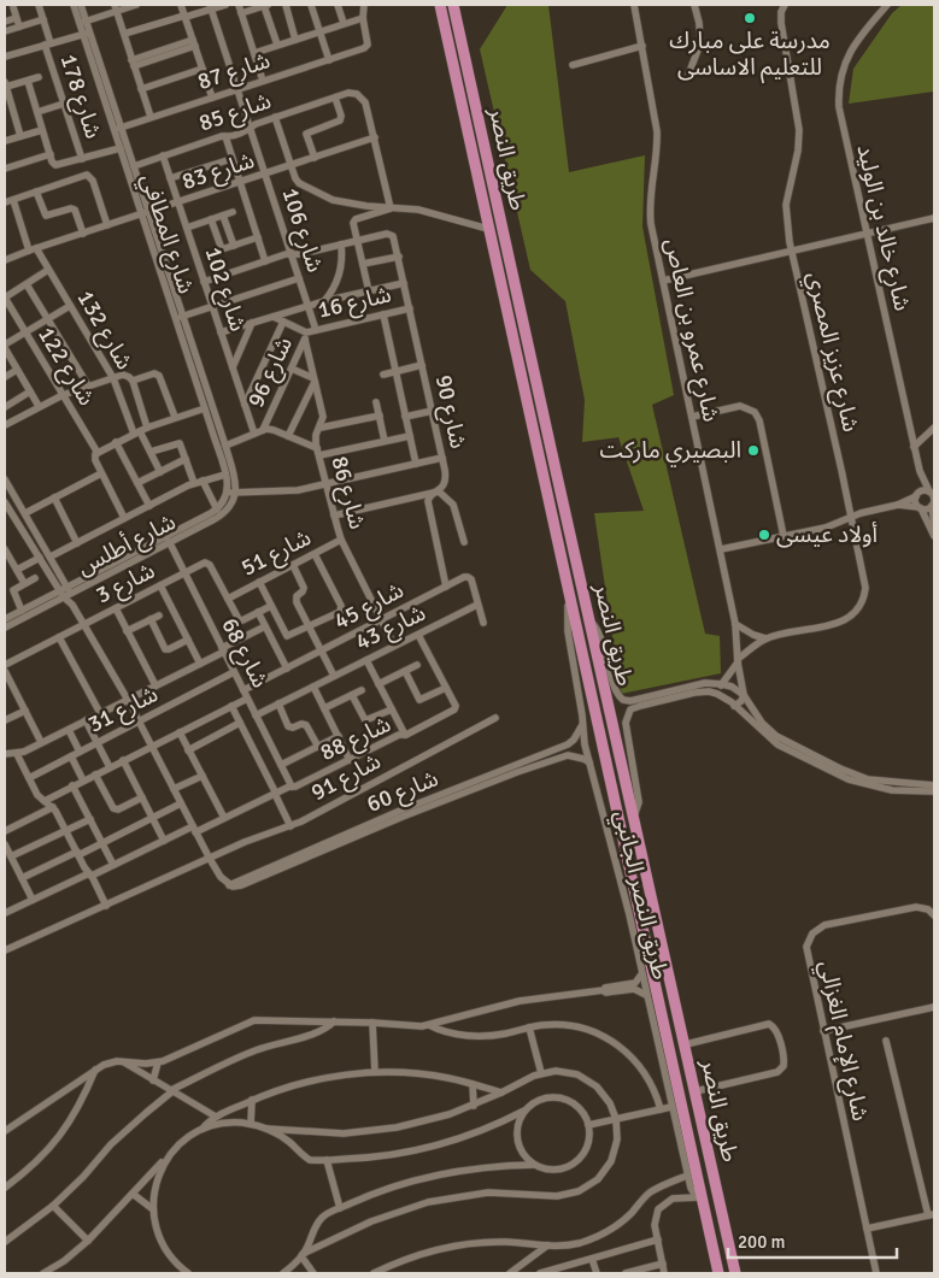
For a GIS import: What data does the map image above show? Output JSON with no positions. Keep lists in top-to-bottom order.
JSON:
{
  "streets": {
    "highway": ["طريق النصر"],
    "street": [
      "شارع 87",
      "شارع 178",
      "شارع 85",
      "شارع 83",
      "شارع خالد بن الوليد",
      "شارع 106",
      "شارع المطافي",
      "شارع 102",
      "شارع 16",
      "شارع 132",
      "شارع عمرو بن العاص",
      "شارع عزيز المصري",
      "شارع 122",
      "شارع 96",
      "شارع 90",
      "شارع 86",
      "شارع أطلس",
      "شارع 51",
      "شارع 3",
      "شارع 45",
      "شارع 43",
      "شارع 68",
      "شارع 31",
      "شارع 88",
      "شارع 91",
      "شارع 60",
      "طريق النصر الجانبي",
      "شارع الإمام الغزالي"
    ]
  },
  "crossings": [
    ["شارع 87", "شارع 106"],
    ["شارع 87", "شارع المطافي"],
    ["شارع 85", "شارع 83"],
    ["شارع 85", "شارع 106"],
    ["شارع 85", "شارع المطافي"],
    ["شارع 85", "شارع 102"],
    ["طريق النصر", "طريق النصر الجانبي"],
    ["شارع 83", "شارع 106"],
    ["شارع 83", "شارع المطافي"],
    ["شارع 83", "شارع 102"],
    ["شارع 83", "شارع 132"],
    ["شارع 106", "شارع 16"],
    ["شارع 106", "شارع 96"],
    ["شارع 16", "شارع 96"],
    ["شارع 16", "شارع 90"],
    ["شارع عمرو بن العاص", "شارع عزيز المصري"],
    ["شارع 96", "شارع 86"],
    ["شارع 90", "شارع 45"],
    ["شارع 86", "شارع 51"],
    ["شارع 86", "شارع 45"],
    ["شارع 86", "شارع 43"],
    ["شارع أطلس", "شارع 68"],
    ["شارع أطلس", "شارع 60"],
    ["شارع 51", "شارع 3"],
    ["شارع 3", "شارع 68"],
    ["شارع 3", "شارع 60"],
    ["شارع 45", "شارع 43"],
    ["شارع 45", "شارع 68"],
    ["شارع 43", "شارع 68"],
    ["شارع 43", "شارع 88"],
    ["شارع 68", "شارع 31"],
    ["شارع 68", "شارع 88"],
    ["شارع 31", "شارع 60"],
    ["شارع 88", "شارع 60"],
    ["شارع 91", "شارع 60"],
    ["شارع 60", "طريق النصر الجانبي"]
  ],
  "places": ["مدرسة على مبارك للتعليم الاساسى", "البصيري ماركت", "أولاد عيسى"],
  "scale_bar": "200 m"
}
